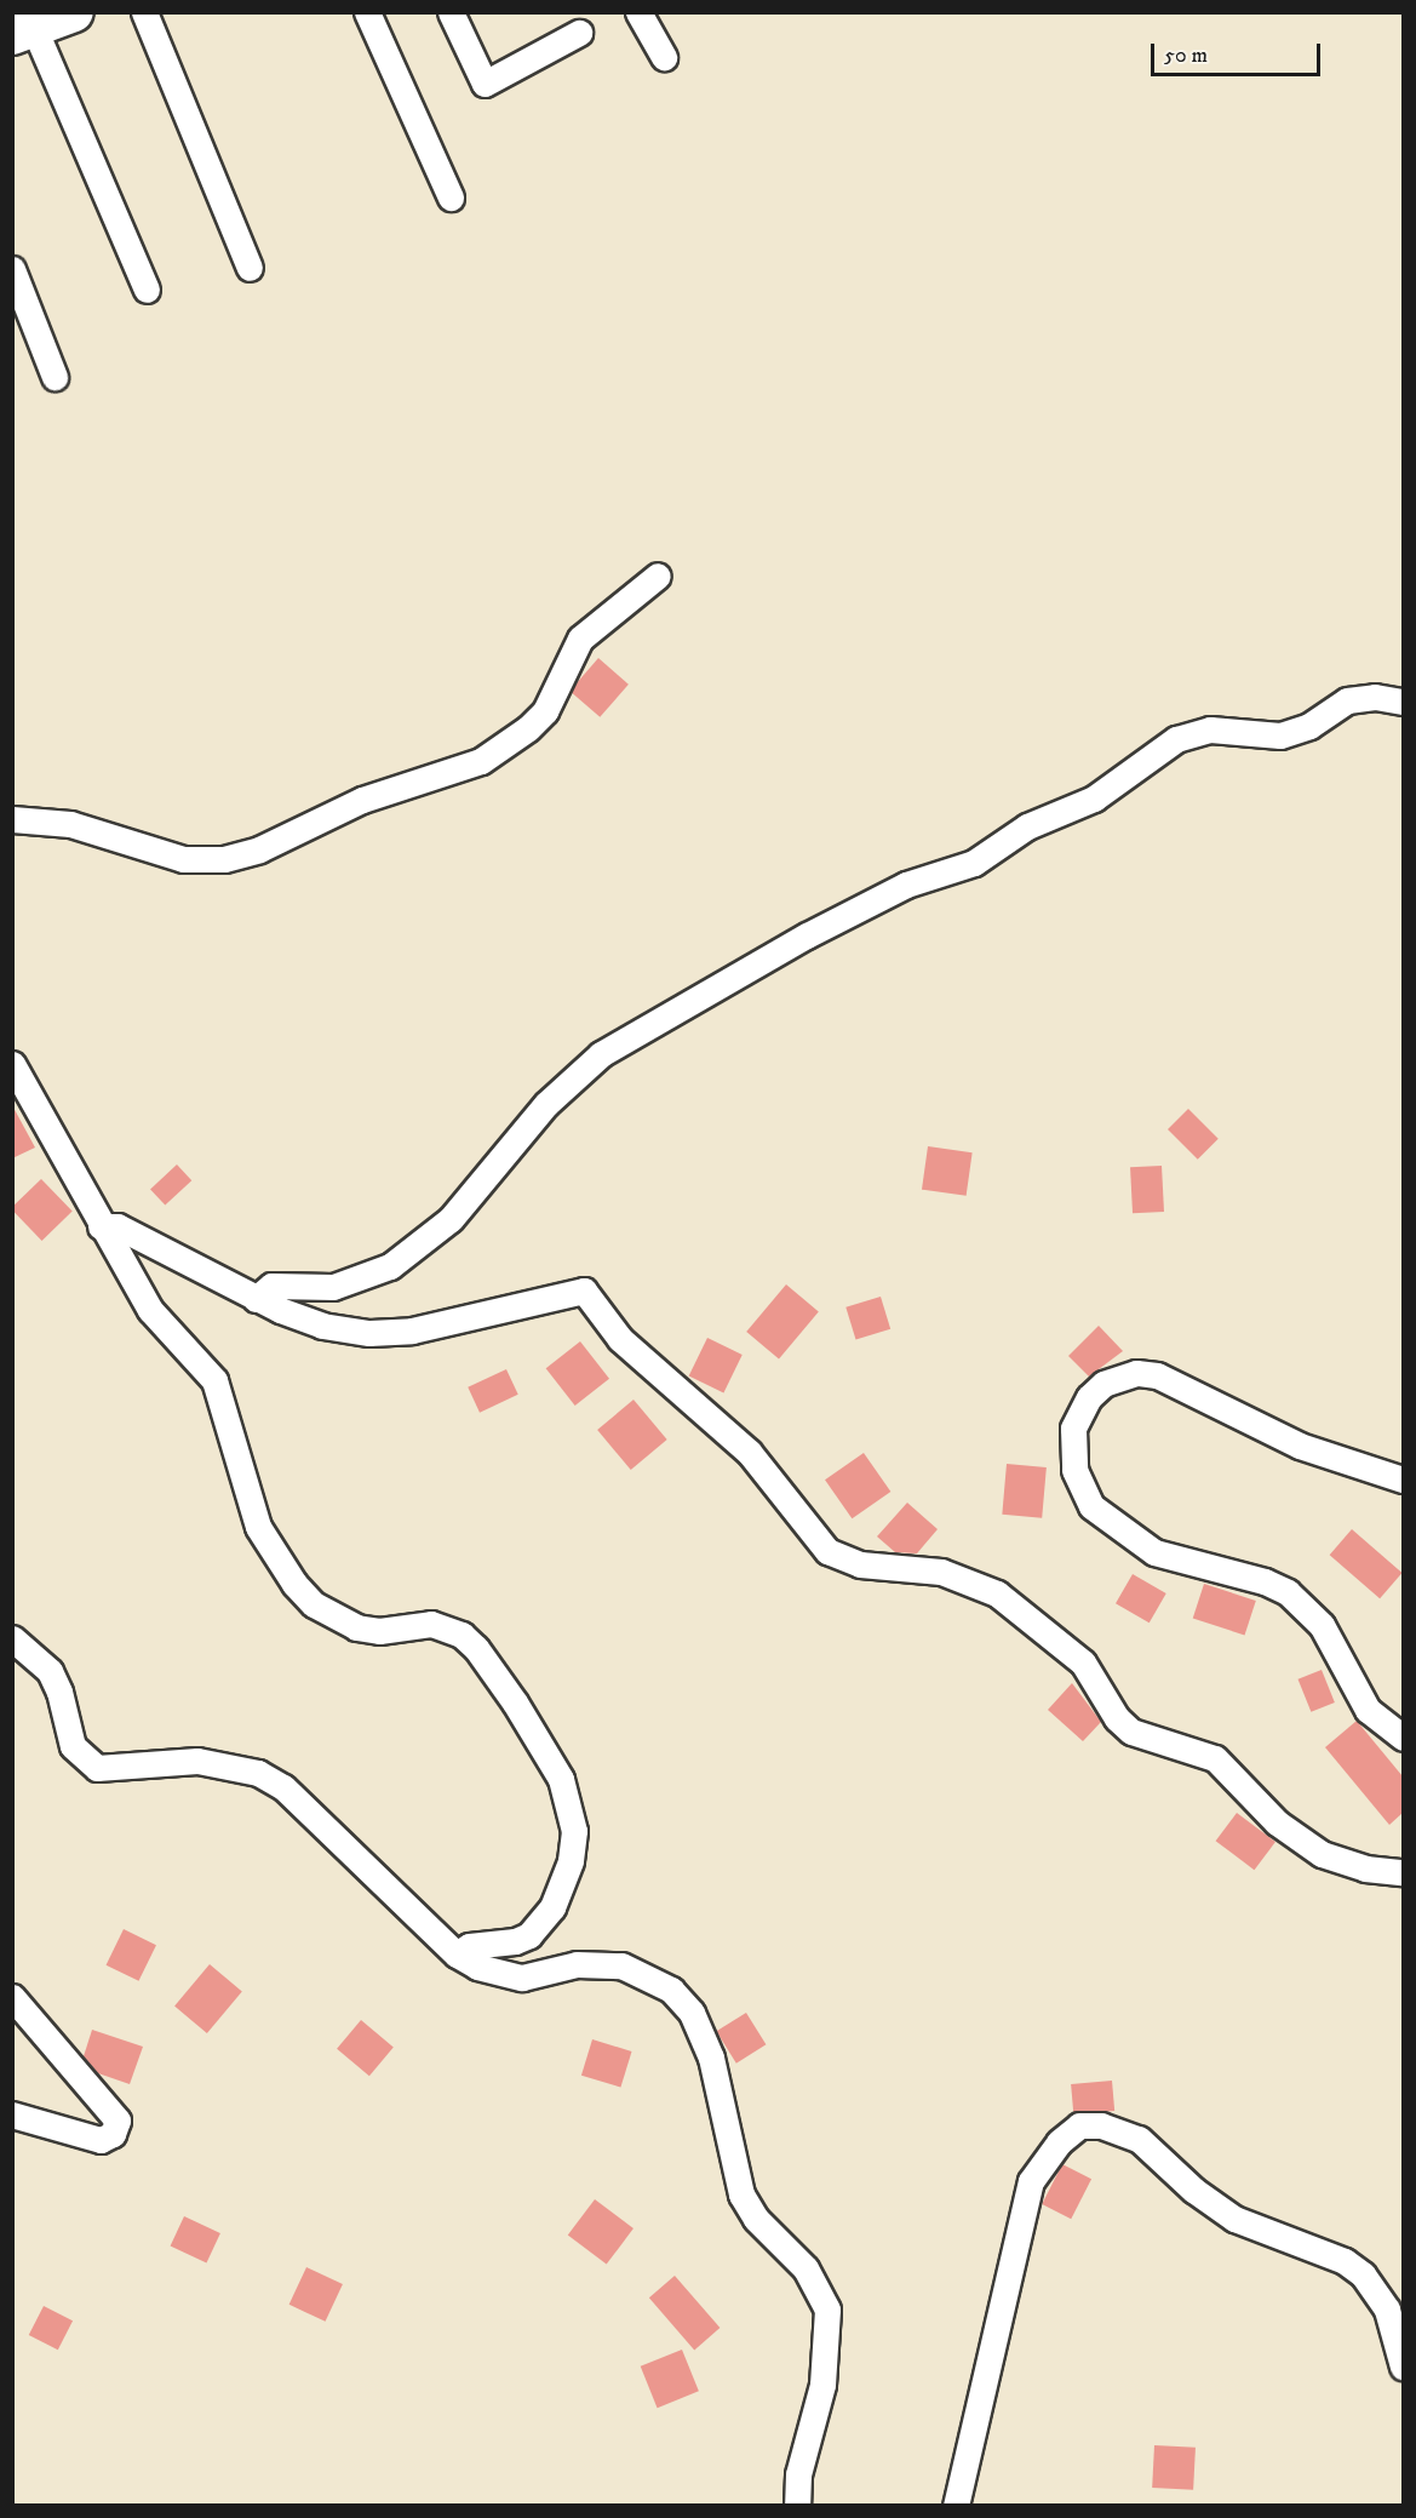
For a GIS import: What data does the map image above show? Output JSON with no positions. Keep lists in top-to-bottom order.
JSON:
{
  "scale_bar": "50 m"
}
